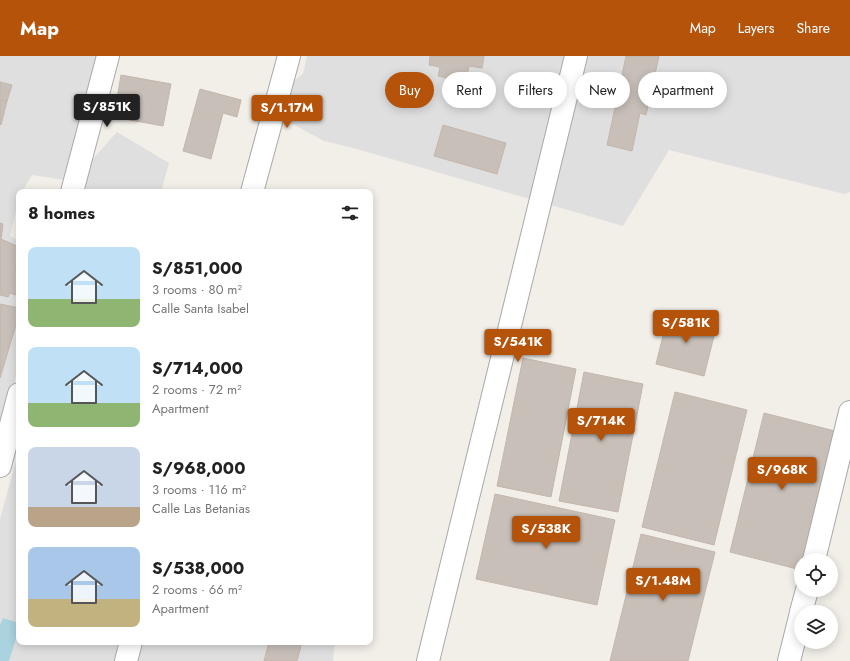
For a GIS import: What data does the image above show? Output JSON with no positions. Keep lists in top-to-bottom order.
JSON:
{
  "page": {
    "header": "Map",
    "nav": ["Map", "Layers", "Share"],
    "chip": [
      "Buy",
      "Rent",
      "Filters",
      "New",
      "Apartment"
    ],
    "price": [
      "S/851K",
      "S/1.17M",
      "S/581K",
      "S/541K",
      "S/714K",
      "S/968K",
      "S/538K",
      "S/1.48M"
    ],
    "heading": "8 homes",
    "list": [
      {
        "name": "S/851,000",
        "note": "3 rooms · 80 m² · Calle Santa Isabel"
      },
      {
        "name": "S/714,000",
        "note": "2 rooms · 72 m² · Apartment"
      },
      {
        "name": "S/968,000",
        "note": "3 rooms · 116 m² · Calle Las Betanias"
      },
      {
        "name": "S/538,000",
        "note": "2 rooms · 66 m² · Apartment"
      }
    ]
  }
}
